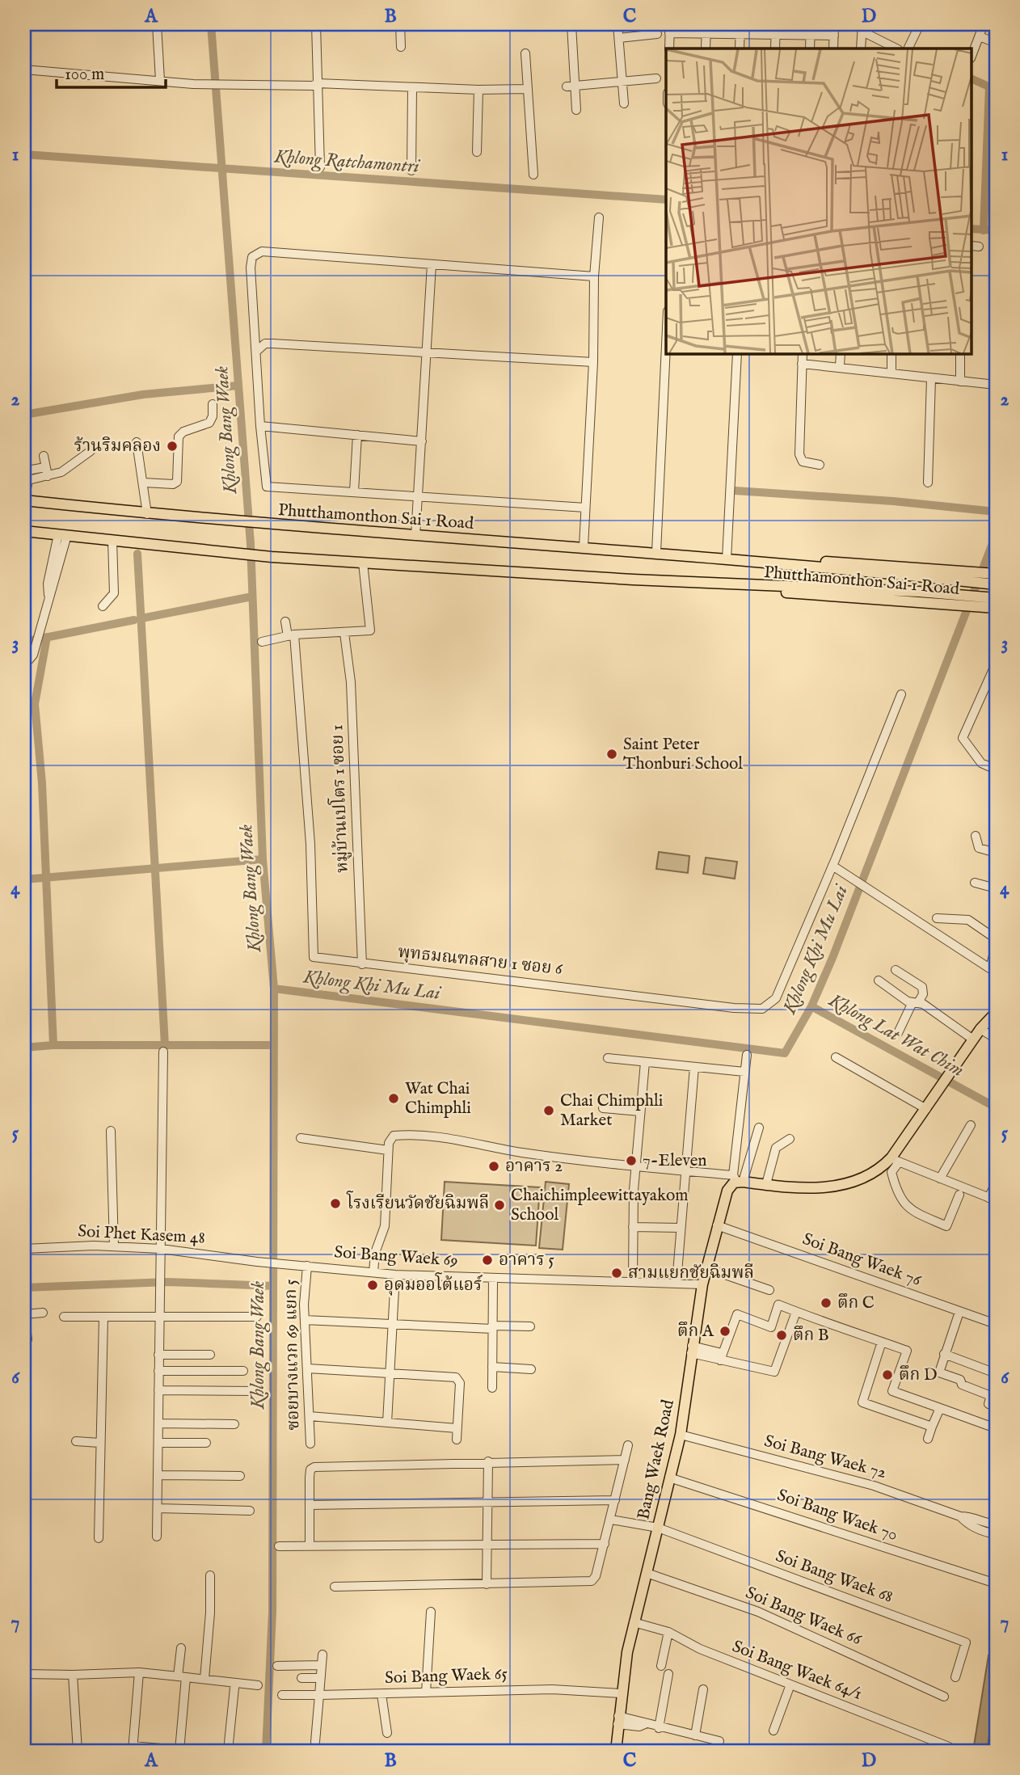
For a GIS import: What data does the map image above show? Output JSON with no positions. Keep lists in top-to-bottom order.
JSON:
{
  "streets": {
    "main road": ["Phutthamonthon Sai 1 Road", "Bang Waek Road"],
    "street": [
      "หมู่บ้านเปโตร 1 ซอย 1",
      "พุทธมณฑลสาย 1 ซอย 6",
      "Soi Phet Kasem 48",
      "Soi Bang Waek 69",
      "Soi Bang Waek 76",
      "ซอยบางแวก 69 แยก 5",
      "Soi Bang Waek 72",
      "Soi Bang Waek 70",
      "Soi Bang Waek 68",
      "Soi Bang Waek 66",
      "Soi Bang Waek 64/1",
      "Soi Bang Waek 65"
    ]
  },
  "crossings": [
    ["หมู่บ้านเปโตร 1 ซอย 1", "พุทธมณฑลสาย 1 ซอย 6"],
    ["Soi Phet Kasem 48", "Soi Bang Waek 69"],
    ["Soi Bang Waek 69", "ซอยบางแวก 69 แยก 5"],
    ["Soi Bang Waek 69", "Bang Waek Road"],
    ["Soi Bang Waek 76", "Bang Waek Road"],
    ["Soi Bang Waek 72", "Bang Waek Road"],
    ["Bang Waek Road", "Soi Bang Waek 70"],
    ["Bang Waek Road", "Soi Bang Waek 68"],
    ["Bang Waek Road", "Soi Bang Waek 66"],
    ["Bang Waek Road", "Soi Bang Waek 64/1"],
    ["Bang Waek Road", "Soi Bang Waek 65"]
  ],
  "water": [
    "Khlong Ratchamontri",
    "Khlong Bang Waek",
    "Khlong Khi Mu Lai",
    "Khlong Lat Wat Chim"
  ],
  "places": [
    "ร้านริมคลอง",
    "Saint Peter Thonburi School",
    "Wat Chai Chimphli",
    "Chai Chimphli Market",
    "7-Eleven",
    "อาคาร 2",
    "โรงเรียนวัดชัยฉิมพลี",
    "Chaichimpleewittayakom School",
    "อาคาร 5",
    "สามแยกชัยฉิมพลี",
    "อุดมออโต้แอร์",
    "ตึก C",
    "ตึก A",
    "ตึก B",
    "ตึก D"
  ],
  "scale_bar": "100 m",
  "grid": {
    "columns": [
      "A",
      "B",
      "C",
      "D"
    ],
    "rows": [
      "1",
      "2",
      "3",
      "4",
      "5",
      "6",
      "7"
    ]
  }
}
